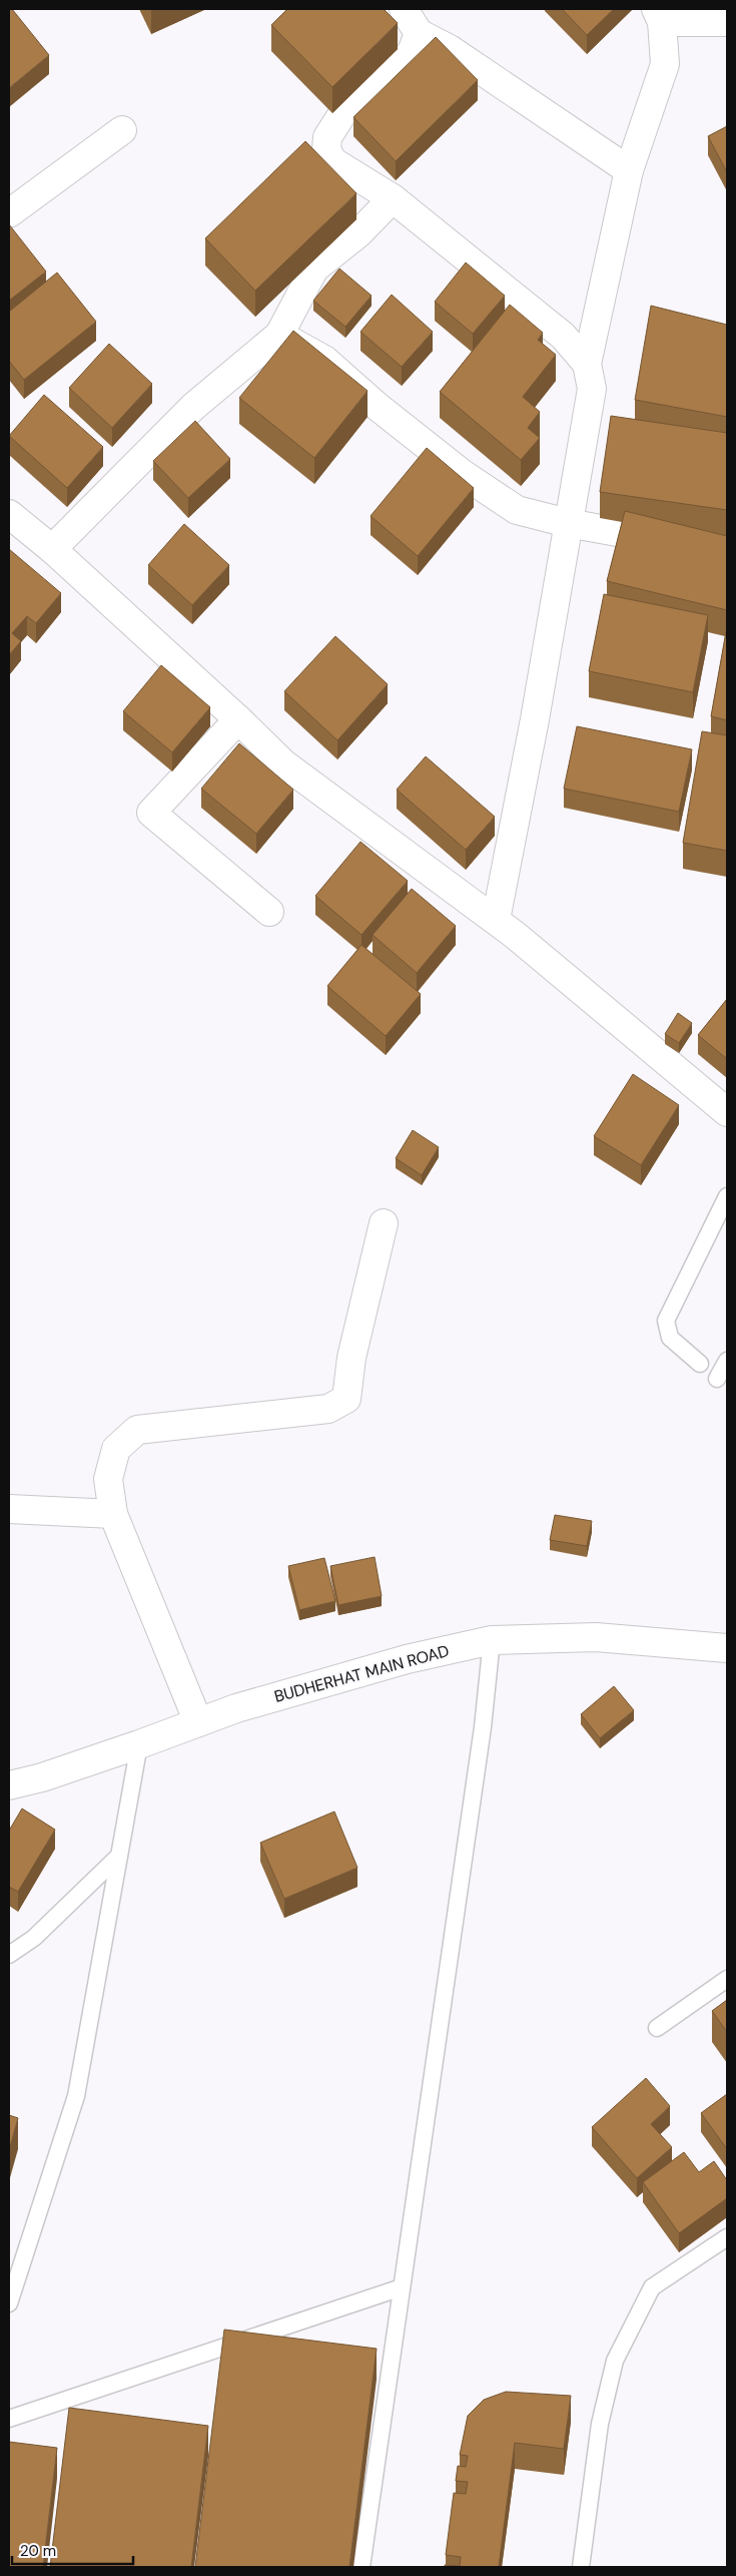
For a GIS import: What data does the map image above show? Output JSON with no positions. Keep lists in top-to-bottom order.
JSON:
{
  "streets": {
    "street": ["BUDHERHAT MAIN ROAD"]
  },
  "scale_bar": "20 m"
}
